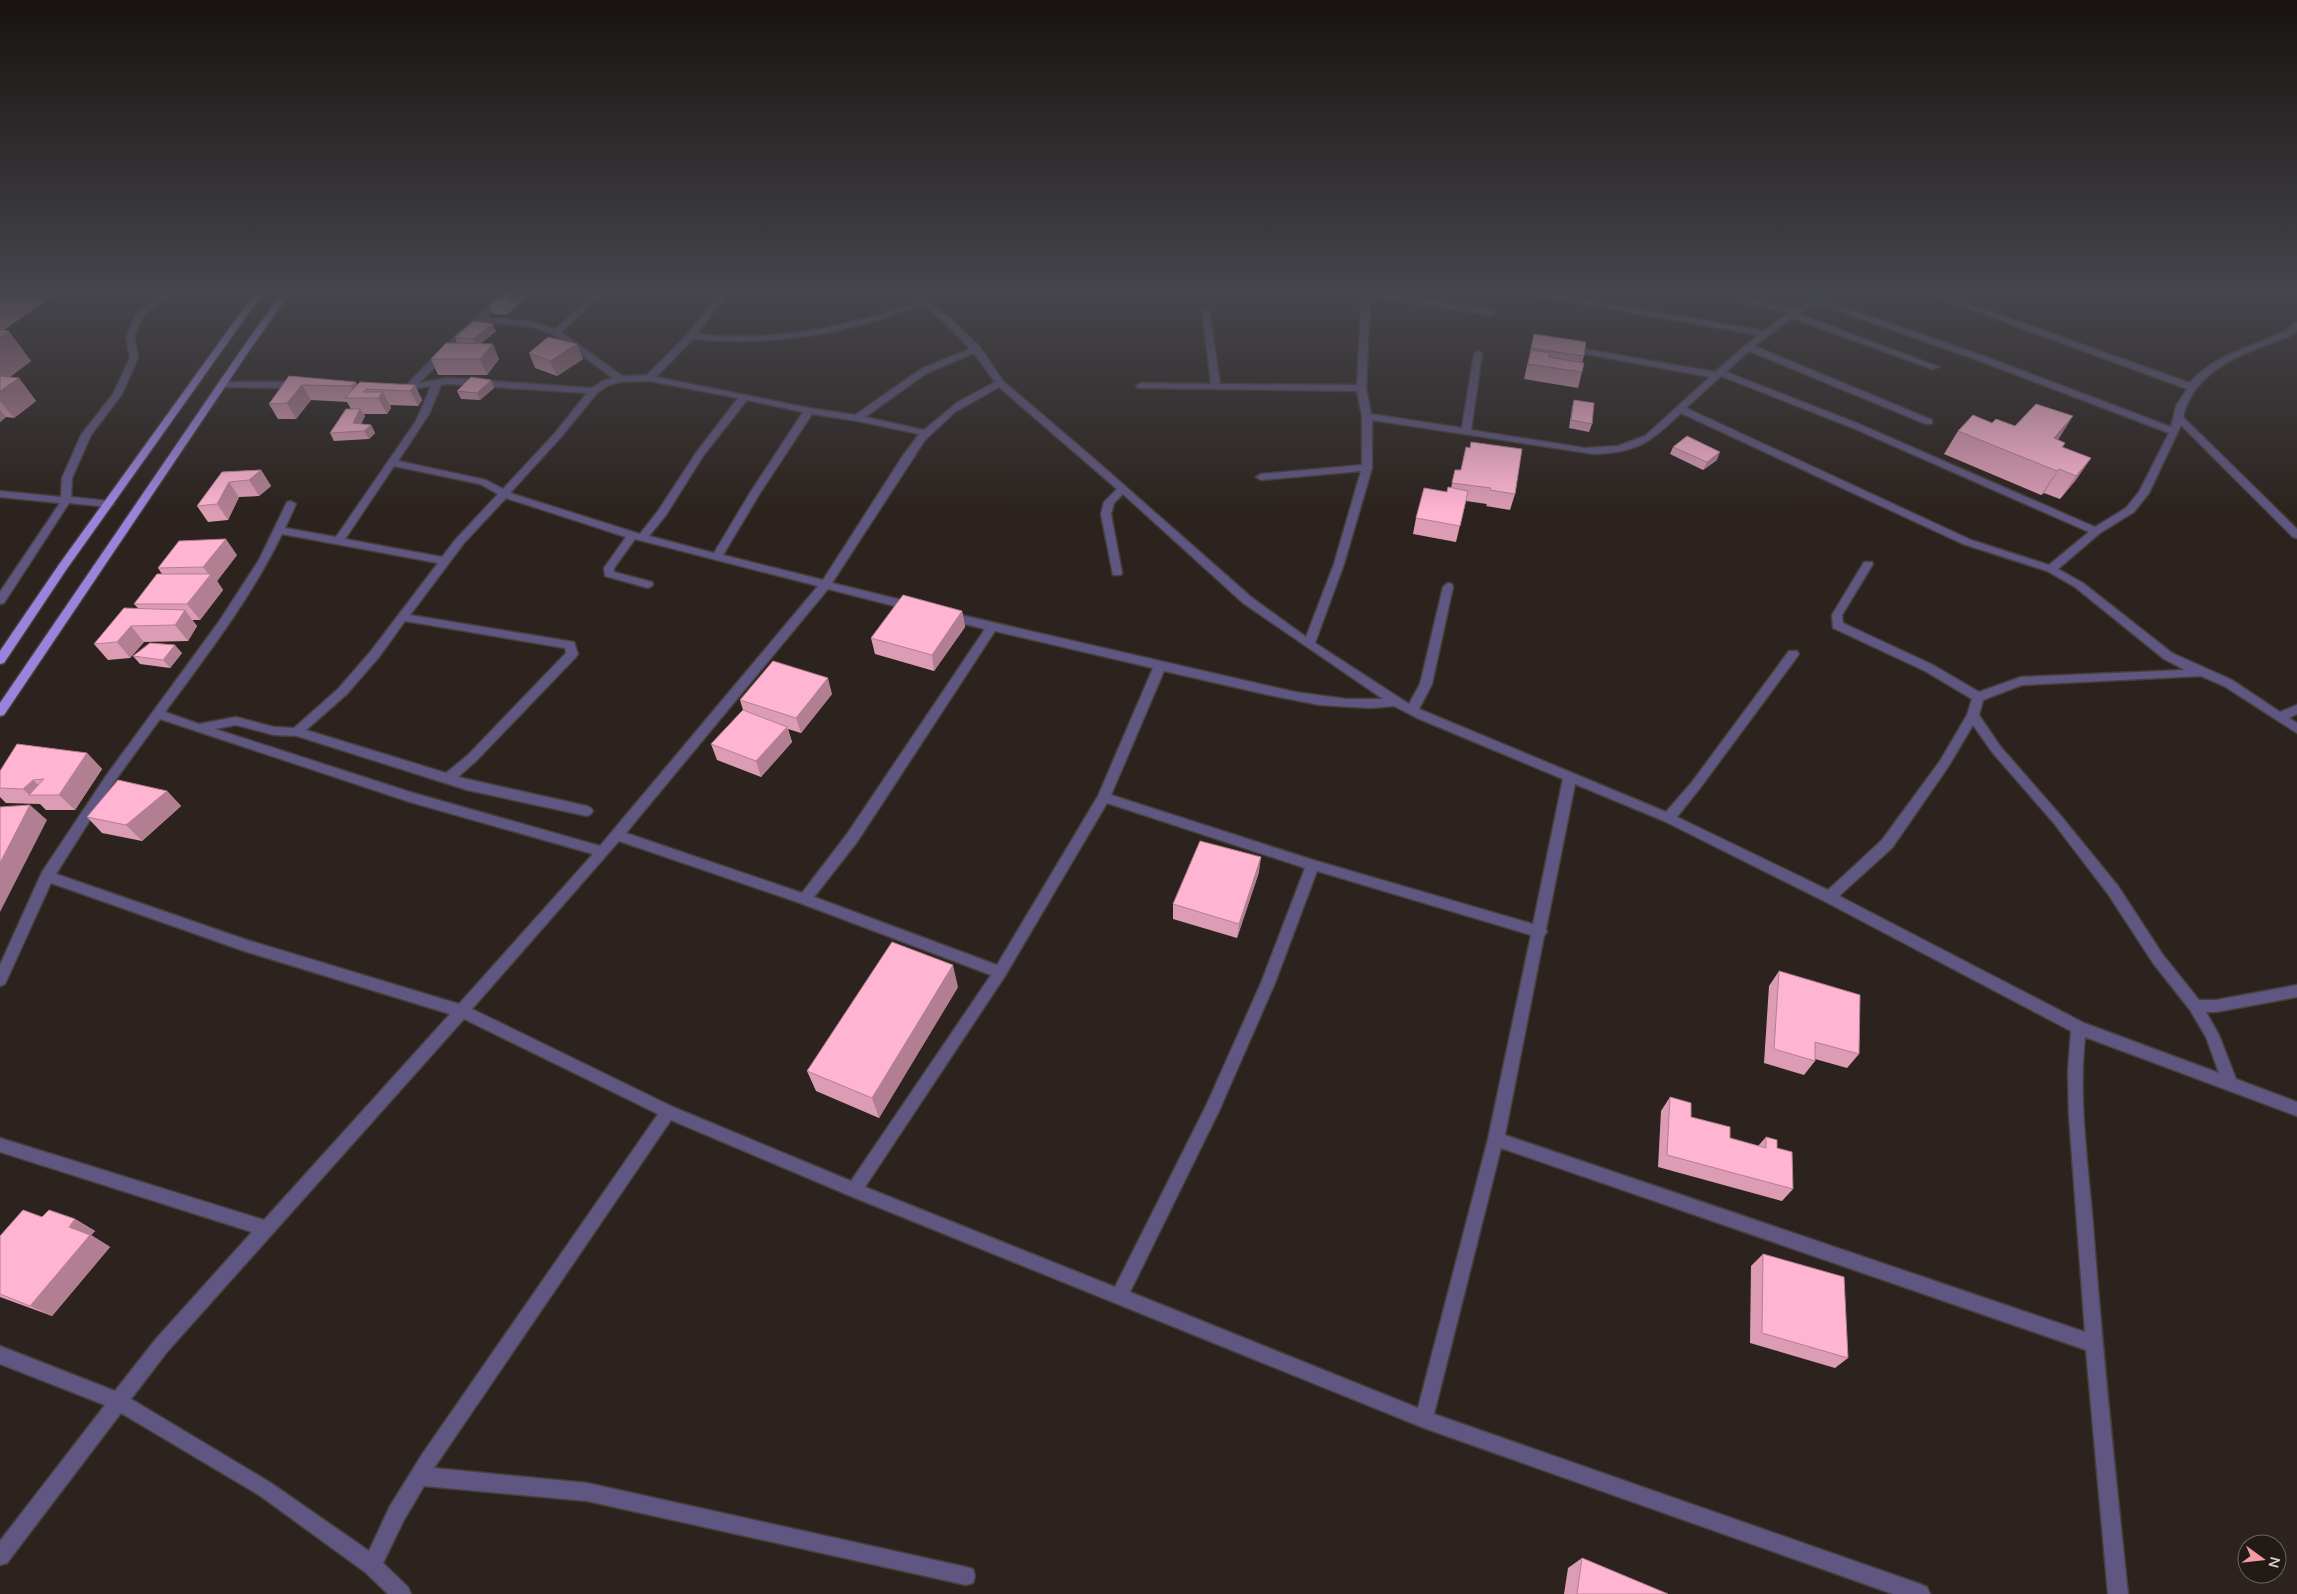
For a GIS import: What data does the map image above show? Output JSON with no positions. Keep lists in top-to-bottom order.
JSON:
{
  "north": "right"
}
